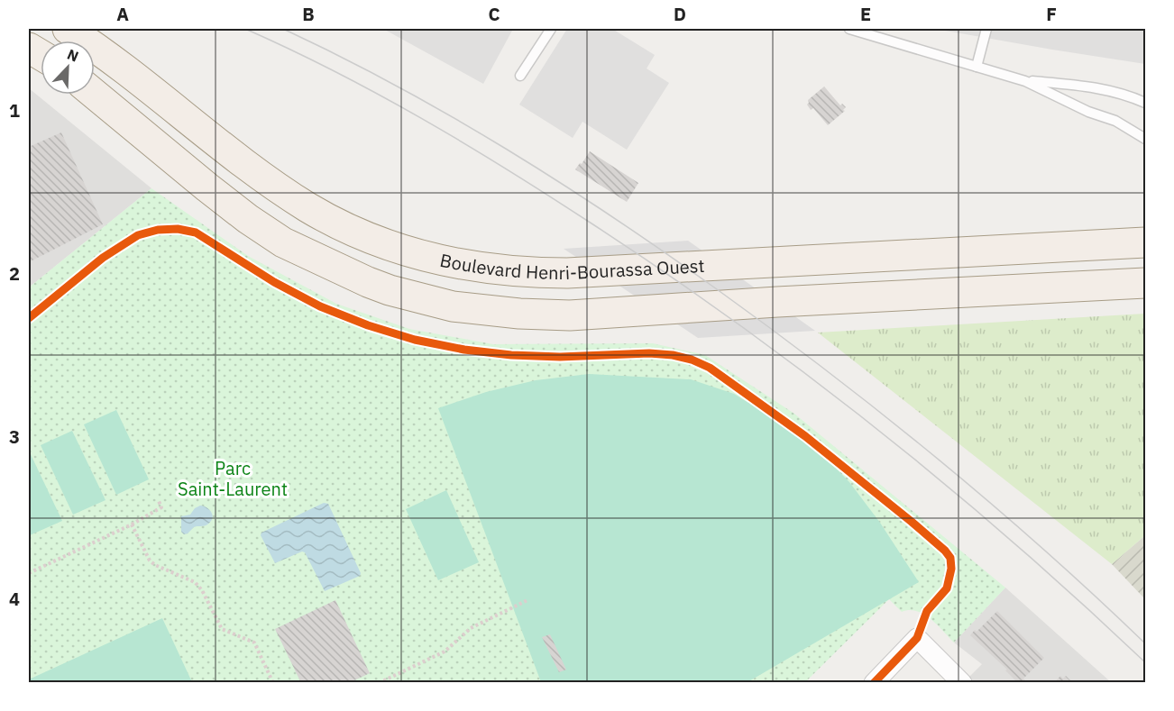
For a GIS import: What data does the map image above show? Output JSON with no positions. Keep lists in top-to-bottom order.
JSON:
{
  "streets": {
    "main road": ["Boulevard Henri-Bourassa Ouest"]
  },
  "parks": ["Parc Saint-Laurent"],
  "north": "top right",
  "grid": {
    "columns": [
      "A",
      "B",
      "C",
      "D",
      "E",
      "F"
    ],
    "rows": [
      "1",
      "2",
      "3",
      "4"
    ]
  }
}
